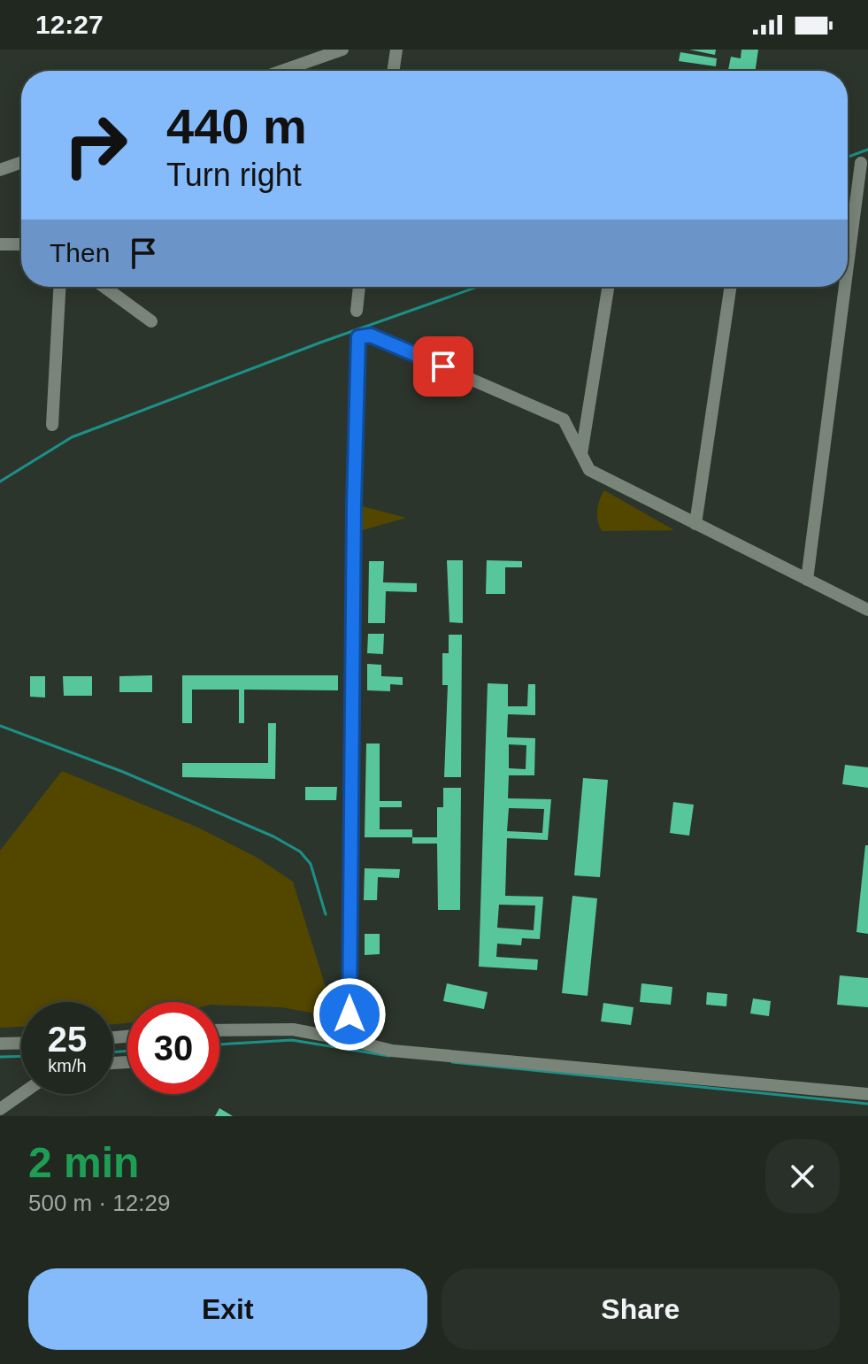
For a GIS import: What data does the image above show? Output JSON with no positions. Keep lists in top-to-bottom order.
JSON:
{
  "page": {
    "status": "12:27",
    "turn": ["440 m", "Turn right"],
    "then": "Then",
    "speed": "25 km/h",
    "limit": "30",
    "heading": ["2 min", "500 m · 12:29"],
    "buttons": ["Exit", "Share"]
  }
}
